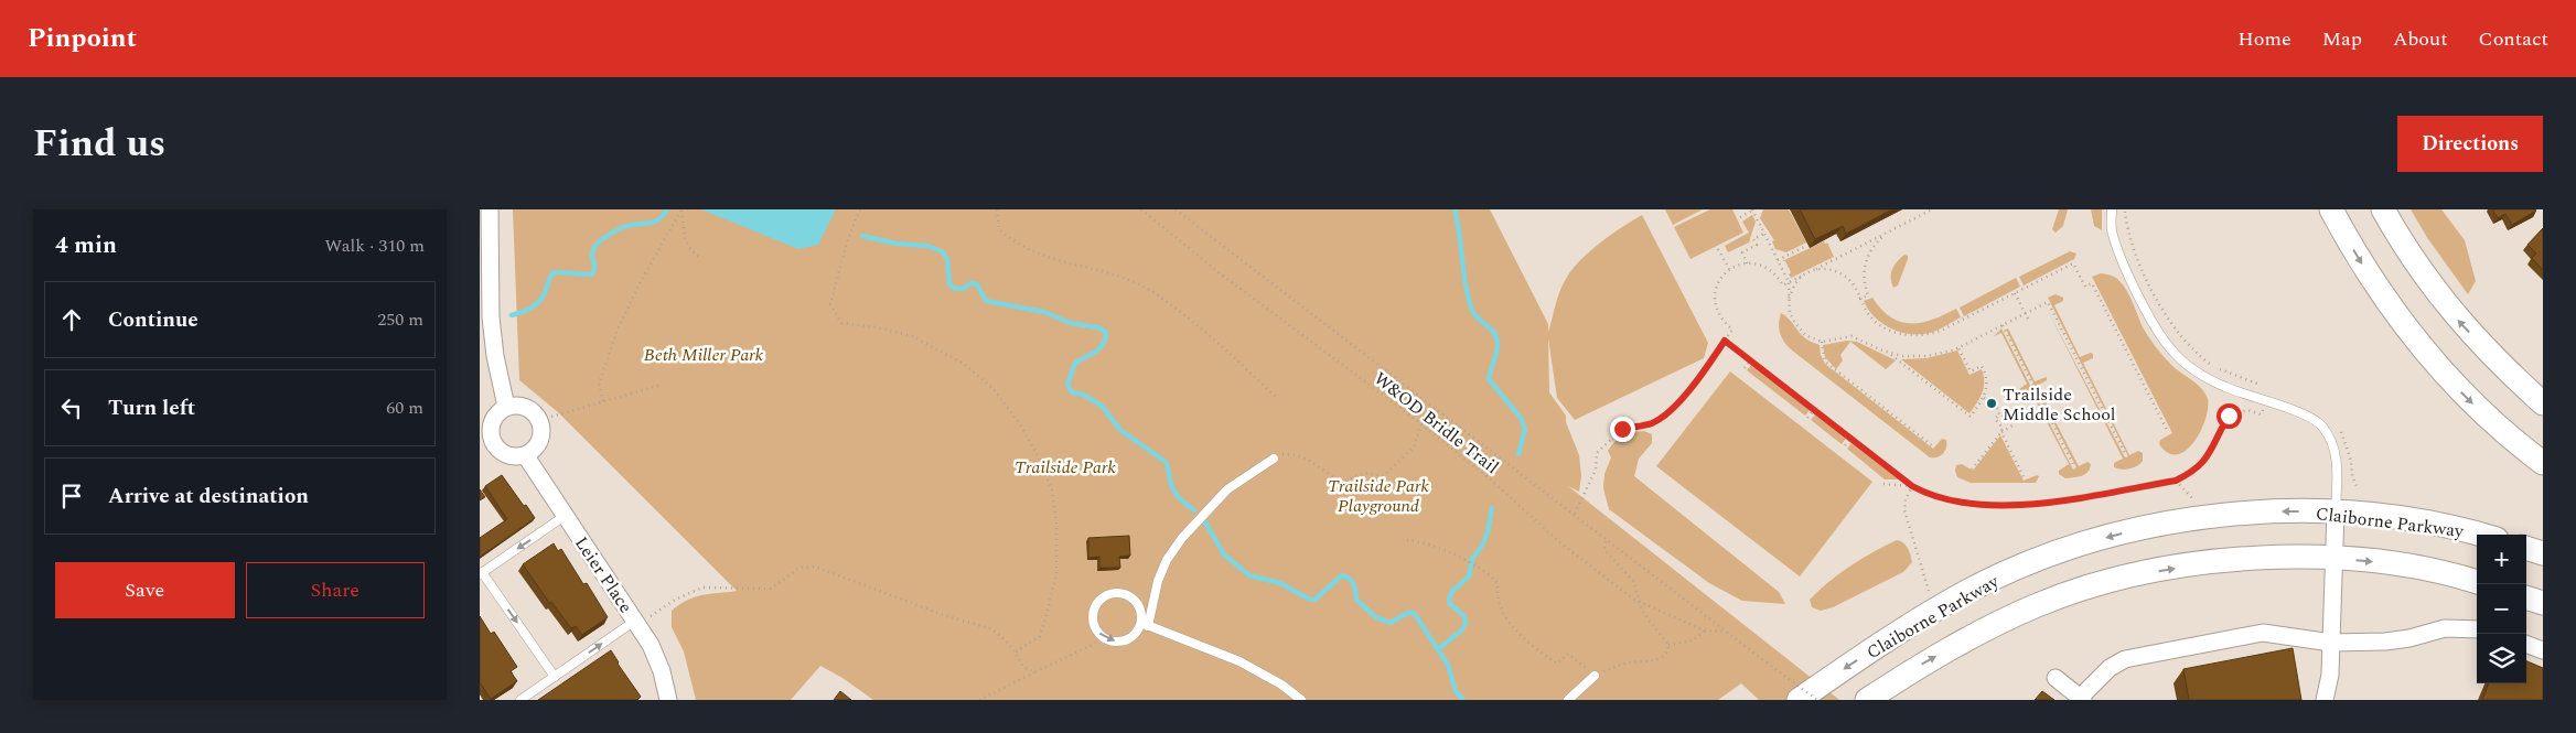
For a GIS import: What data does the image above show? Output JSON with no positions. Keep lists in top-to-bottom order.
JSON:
{
  "streets": {
    "main road": ["Claiborne Parkway"],
    "street": ["Leier Place"],
    "path": ["W&OD Bridle Trail"]
  },
  "parks": ["Beth Miller Park", "Trailside Park", "Trailside Park Playground"],
  "places": ["Trailside Middle School"],
  "page": {
    "header": "Pinpoint",
    "nav": [
      "Home",
      "Map",
      "About",
      "Contact"
    ],
    "title": "Find us",
    "buttons": [
      "Directions",
      ["Save", "Share"]
    ],
    "heading": ["4 min", "Walk · 310 m"],
    "list": [
      ["Continue", "250 m"],
      ["Turn left", "60 m"],
      "Arrive at destination"
    ],
    "map_buttons": ["+", "−"]
  }
}
